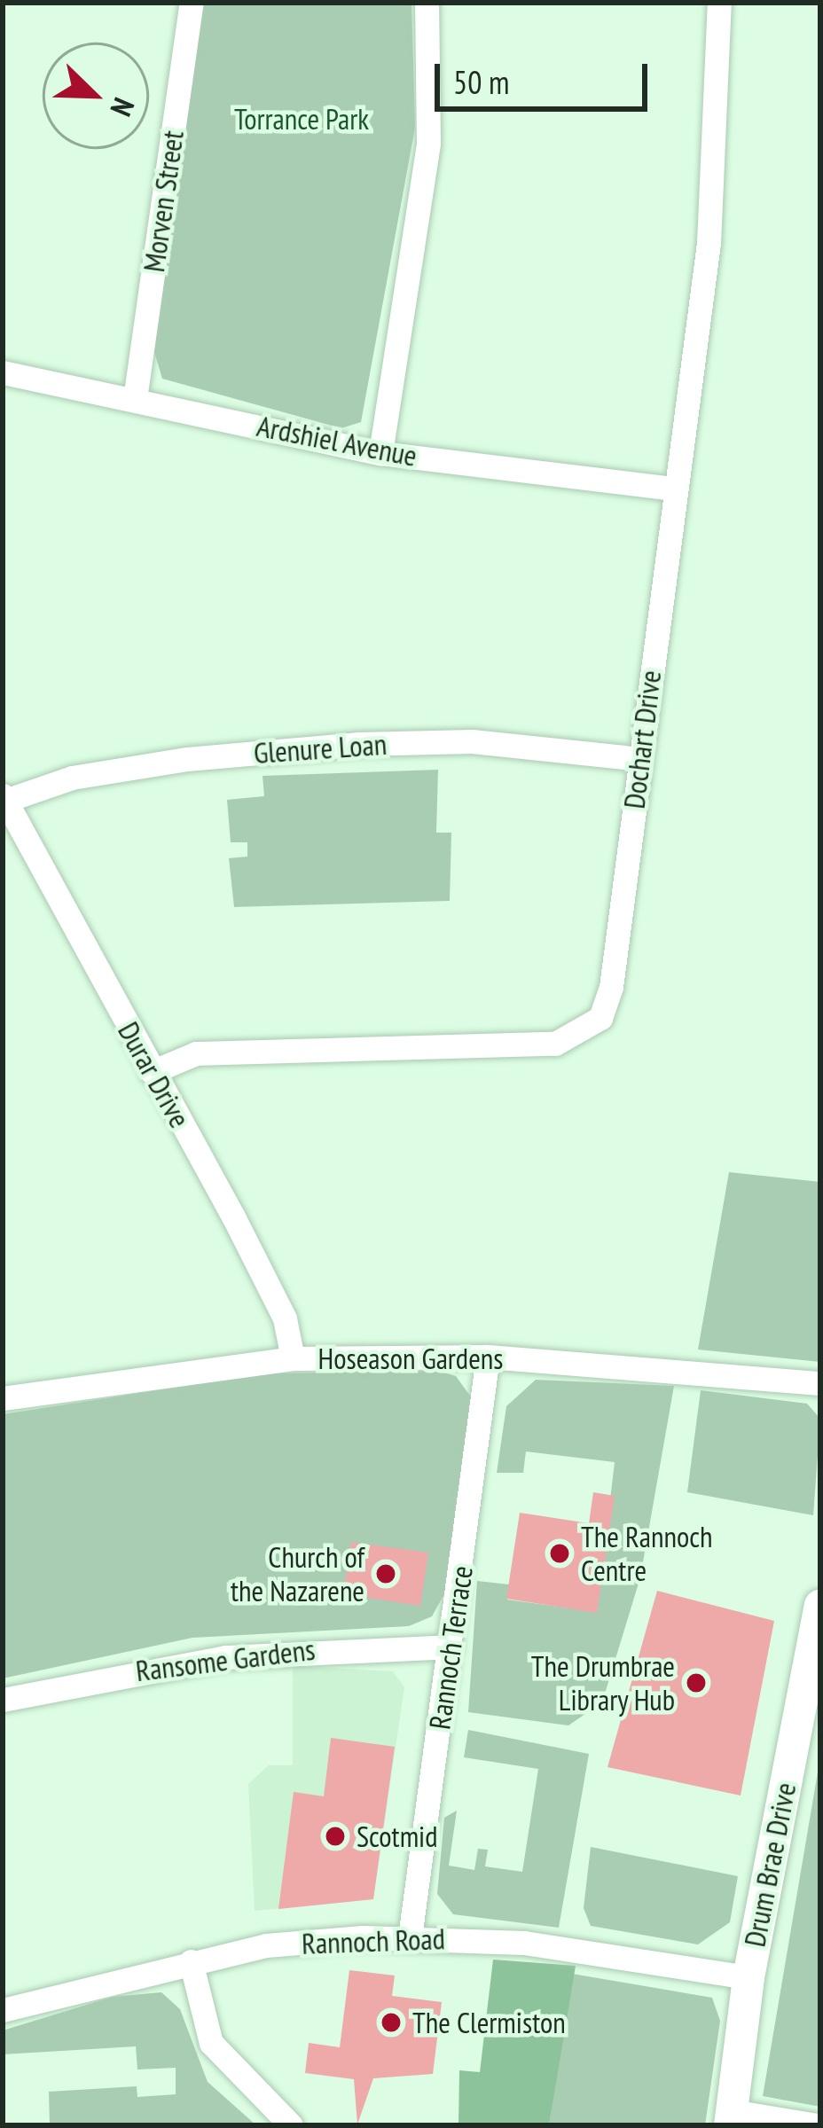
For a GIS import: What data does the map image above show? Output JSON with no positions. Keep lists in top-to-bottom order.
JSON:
{
  "streets": {
    "street": [
      "Morven Street",
      "Ardshiel Avenue",
      "Dochart Drive",
      "Glenure Loan",
      "Durar Drive",
      "Hoseason Gardens",
      "Rannoch Terrace",
      "Ransome Gardens",
      "Drum Brae Drive",
      "Rannoch Road"
    ]
  },
  "crossings": [
    ["Morven Street", "Ardshiel Avenue"],
    ["Ardshiel Avenue", "Dochart Drive"],
    ["Dochart Drive", "Glenure Loan"],
    ["Dochart Drive", "Durar Drive"],
    ["Glenure Loan", "Durar Drive"],
    ["Durar Drive", "Hoseason Gardens"],
    ["Hoseason Gardens", "Rannoch Terrace"],
    ["Rannoch Terrace", "Ransome Gardens"],
    ["Rannoch Terrace", "Rannoch Road"],
    ["Drum Brae Drive", "Rannoch Road"]
  ],
  "parks": ["Torrance Park"],
  "places": [
    "The Rannoch Centre",
    "Church of the Nazarene",
    "The Drumbrae Library Hub",
    "Scotmid",
    "The Clermiston"
  ],
  "scale_bar": "50 m",
  "north": "bottom right"
}
